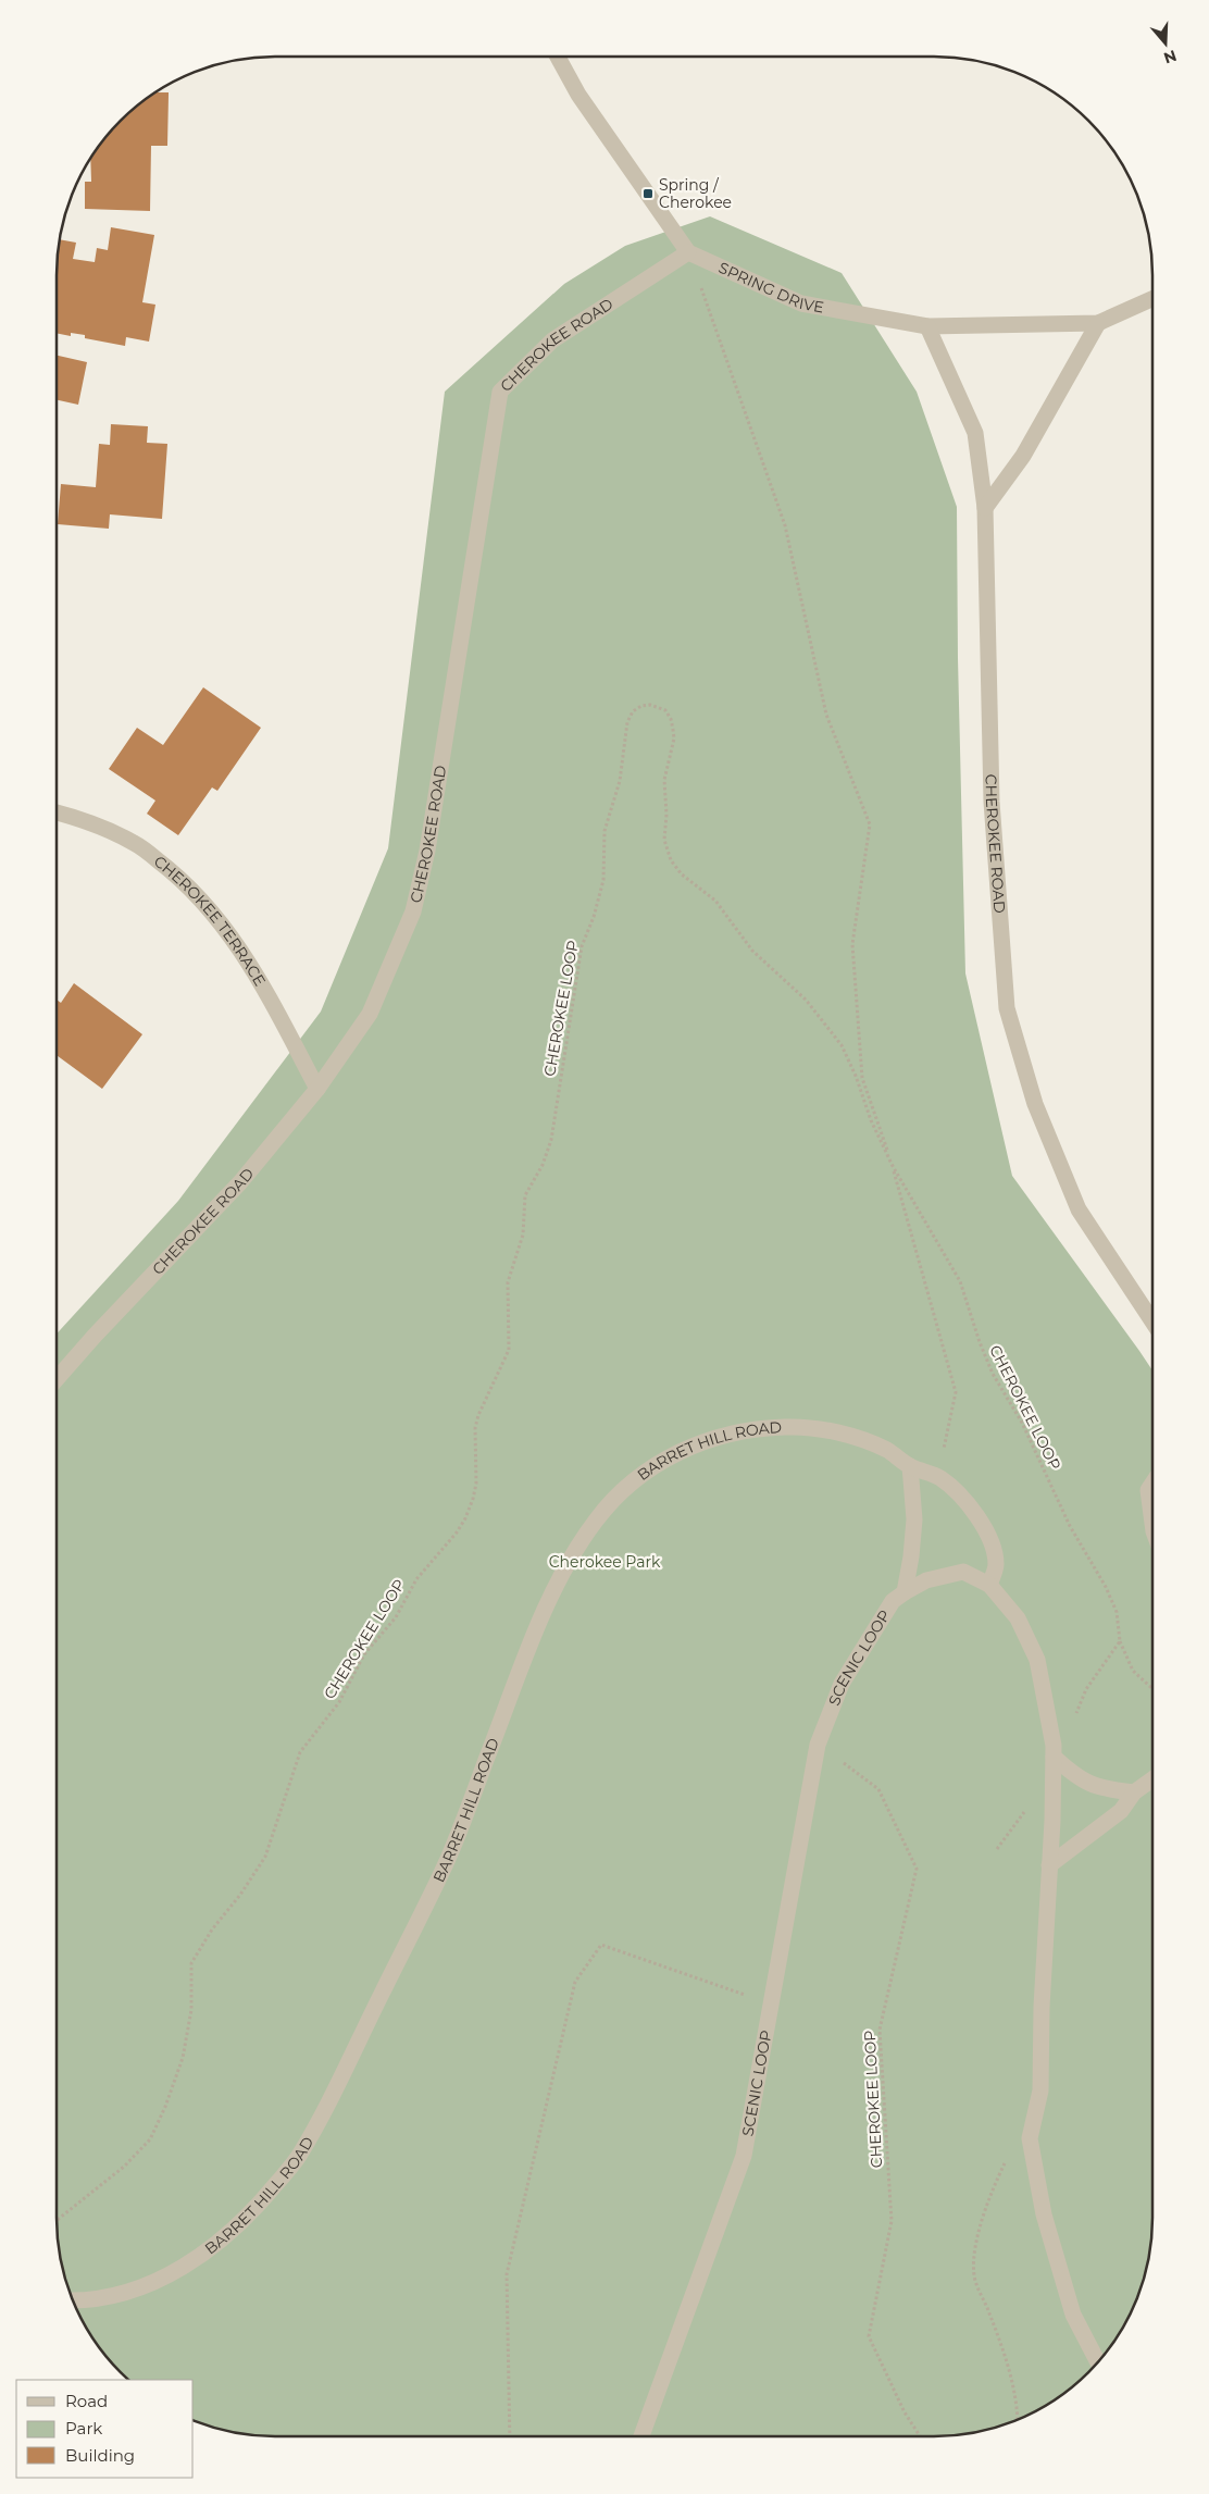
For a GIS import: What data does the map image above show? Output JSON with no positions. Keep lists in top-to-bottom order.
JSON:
{
  "streets": {
    "street": [
      "SPRING DRIVE",
      "CHEROKEE ROAD",
      "CHEROKEE TERRACE",
      "BARRET HILL ROAD",
      "SCENIC LOOP"
    ],
    "path": ["CHEROKEE LOOP"]
  },
  "crossings": [
    ["SPRING DRIVE", "CHEROKEE ROAD"],
    ["CHEROKEE ROAD", "CHEROKEE TERRACE"],
    ["CHEROKEE LOOP", "SCENIC LOOP"],
    ["BARRET HILL ROAD", "SCENIC LOOP"]
  ],
  "parks": ["Cherokee Park"],
  "places": {
    "transit": ["Spring / Cherokee"]
  },
  "legend": ["Road", "Park", "Building"],
  "north": "bottom"
}
